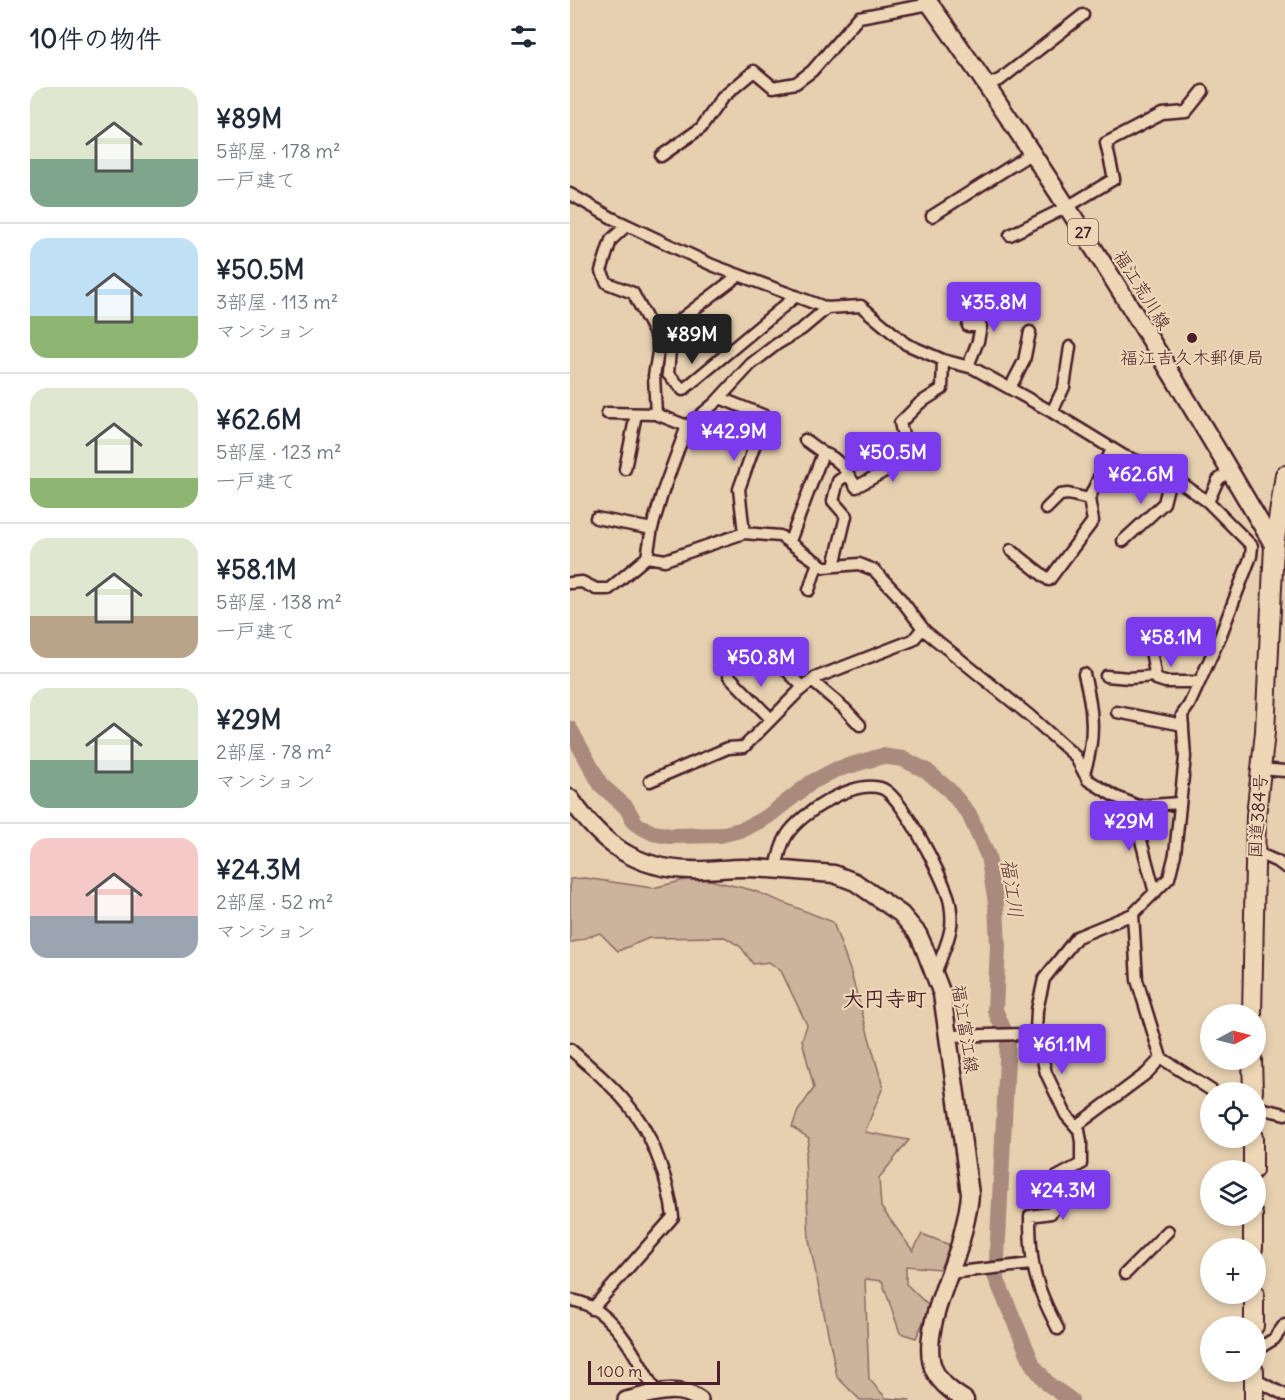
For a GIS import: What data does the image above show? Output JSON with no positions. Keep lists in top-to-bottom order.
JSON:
{
  "streets": {
    "highway": ["国道384号"],
    "main road": ["27", "福江荒川線", "福江富江線"]
  },
  "crossings": [
    ["福江荒川線", "国道384号"]
  ],
  "districts": ["大円寺町"],
  "water": ["福江川"],
  "places": ["福江吉久木郵便局"],
  "scale_bar": "100 m",
  "north": "right",
  "page": {
    "heading": "10件の物件",
    "list": [
      {
        "name": "¥89M",
        "note": "5部屋 · 178 m² · 一戸建て"
      },
      {
        "name": "¥50.5M",
        "note": "3部屋 · 113 m² · マンション"
      },
      {
        "name": "¥62.6M",
        "note": "5部屋 · 123 m² · 一戸建て"
      },
      {
        "name": "¥58.1M",
        "note": "5部屋 · 138 m² · 一戸建て"
      },
      {
        "name": "¥29M",
        "note": "2部屋 · 78 m² · マンション"
      },
      {
        "name": "¥24.3M",
        "note": "2部屋 · 52 m² · マンション"
      }
    ],
    "price": [
      "¥35.8M",
      "¥89M",
      "¥42.9M",
      "¥50.5M",
      "¥62.6M",
      "¥58.1M",
      "¥50.8M",
      "¥29M",
      "¥61.1M",
      "¥24.3M"
    ],
    "map_buttons": ["+", "−"],
    "scale": "100 m"
  }
}
